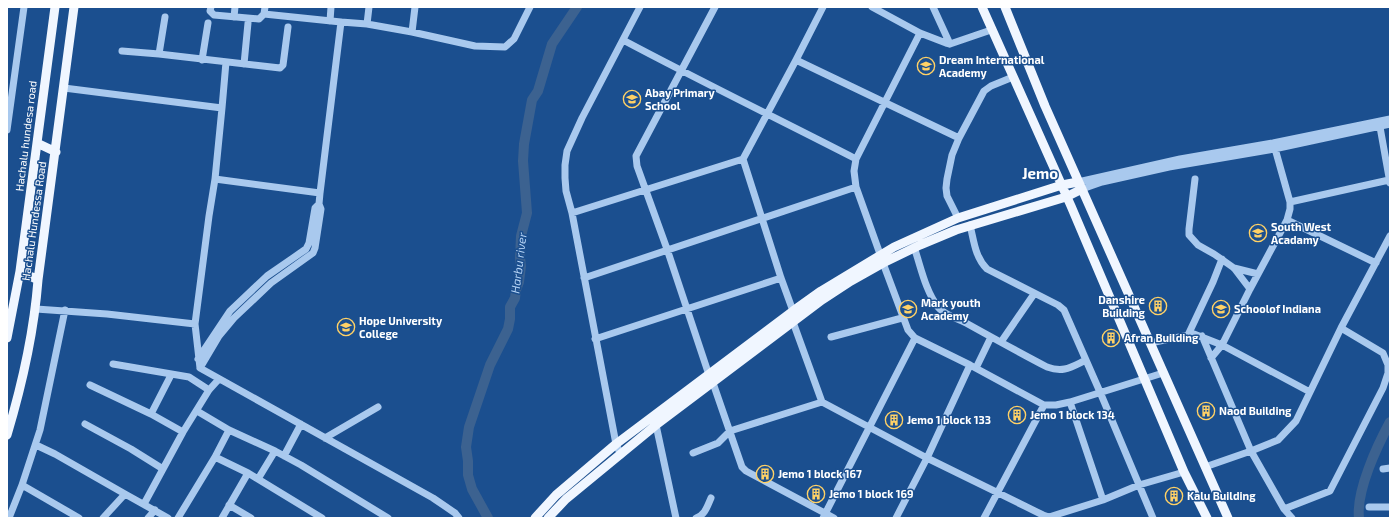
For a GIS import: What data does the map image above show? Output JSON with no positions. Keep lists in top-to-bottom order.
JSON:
{
  "streets": {
    "main road": ["Hachalu hundesa road", "Hachalu Hundessa Road"]
  },
  "districts": ["Jemo"],
  "water": ["Harbu river"],
  "places": {
    "school or university": [
      "Dream International Academy",
      "Abay Primary School",
      "South West Acadamy",
      "Mark youth Academy",
      "Schoolof Indiana",
      "Hope University College"
    ],
    "building": [
      "Danshire Building",
      "Afran Building",
      "Naod Building",
      "Jemo 1 block 134",
      "Jemo 1 block 133",
      "Jemo 1 block 167",
      "Jemo 1 block 169",
      "Kalu Building"
    ]
  }
}
